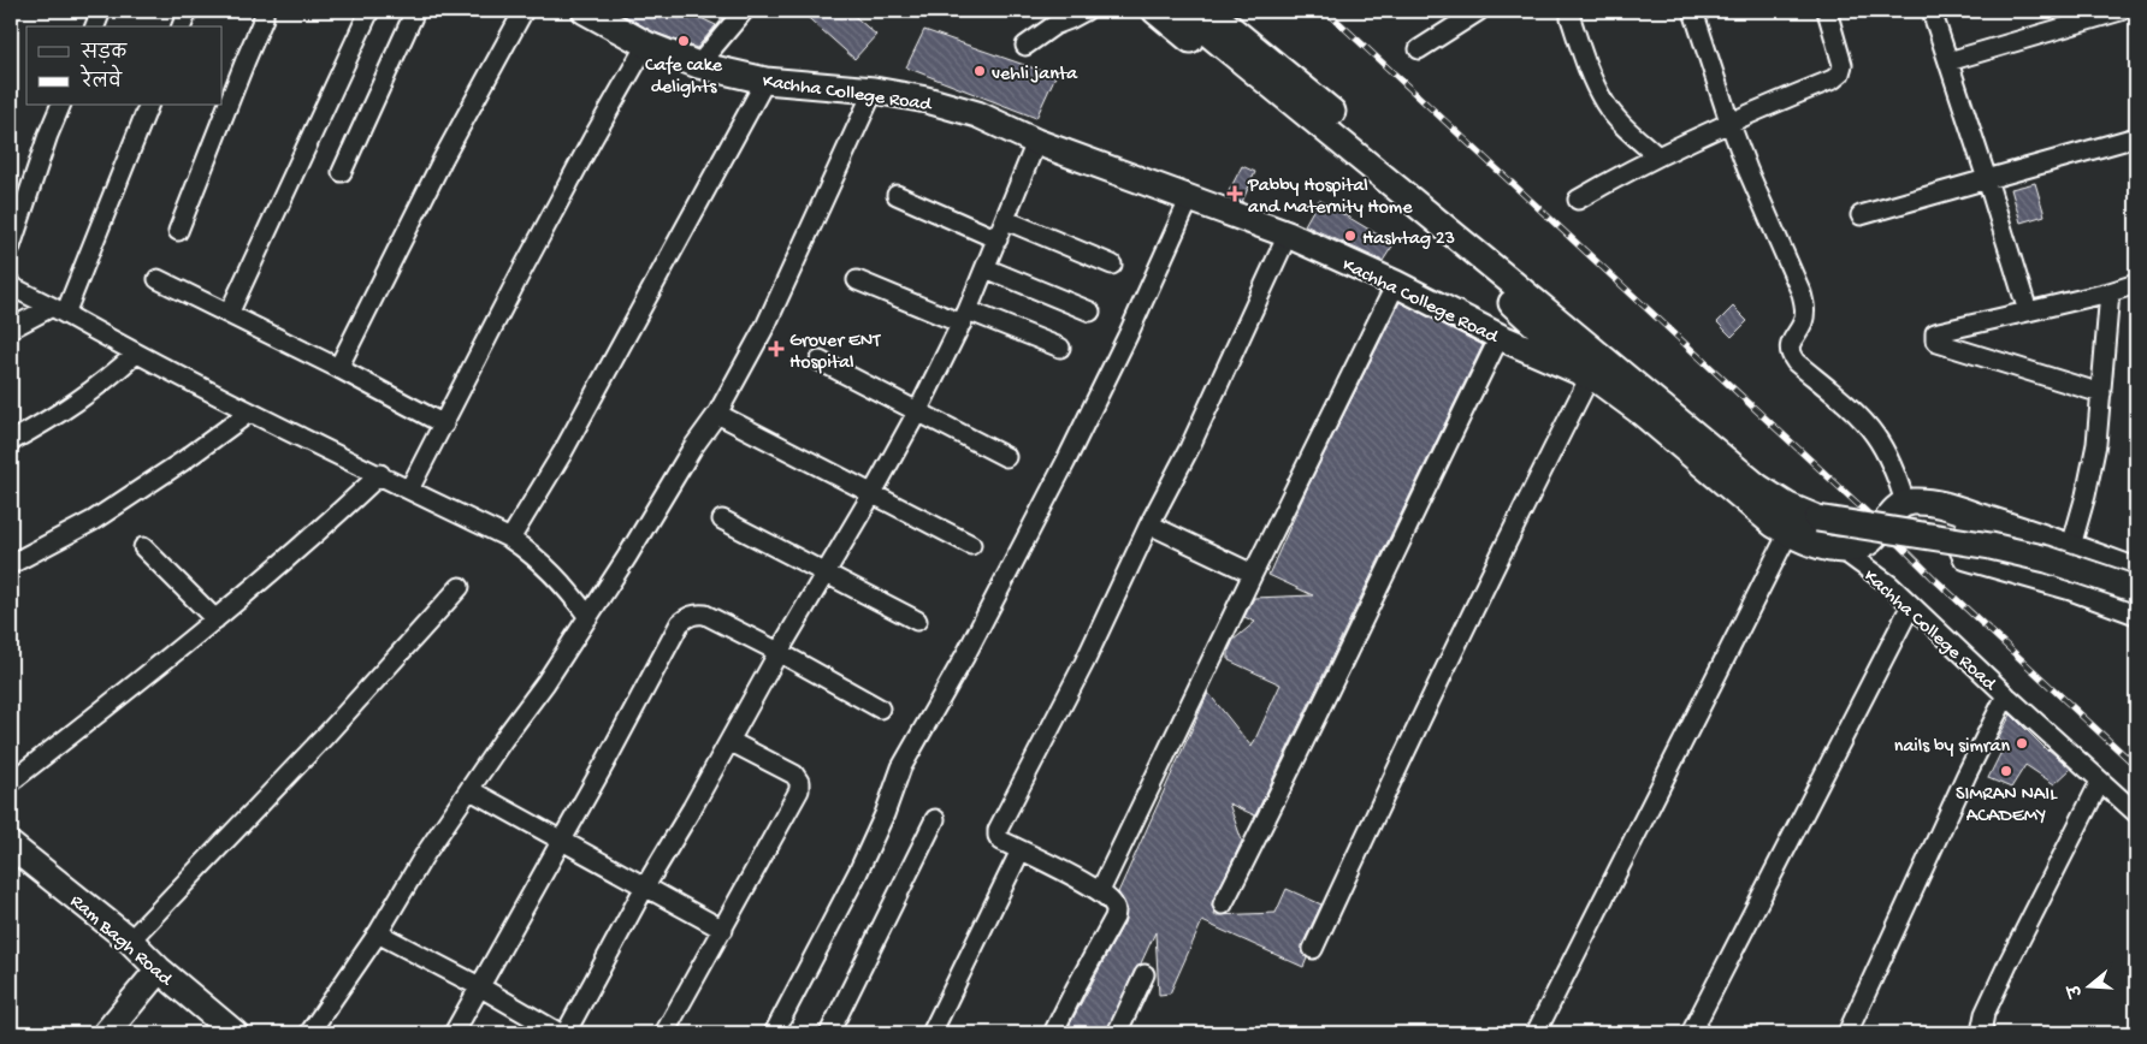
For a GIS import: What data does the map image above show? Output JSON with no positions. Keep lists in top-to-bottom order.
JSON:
{
  "streets": {
    "street": ["Kachha College Road", "Ram Bagh Road"]
  },
  "places": {
    "other": [
      "Cafe cake delights",
      "vehli janta",
      "Hashtag 23",
      "nails by simran",
      "SIMRAN NAIL ACADEMY"
    ],
    "health": ["Pabby Hospital and Maternity Home", "Grover ENT Hospital"]
  },
  "legend": ["सड़क", "रेलवे"],
  "north": "left"
}
